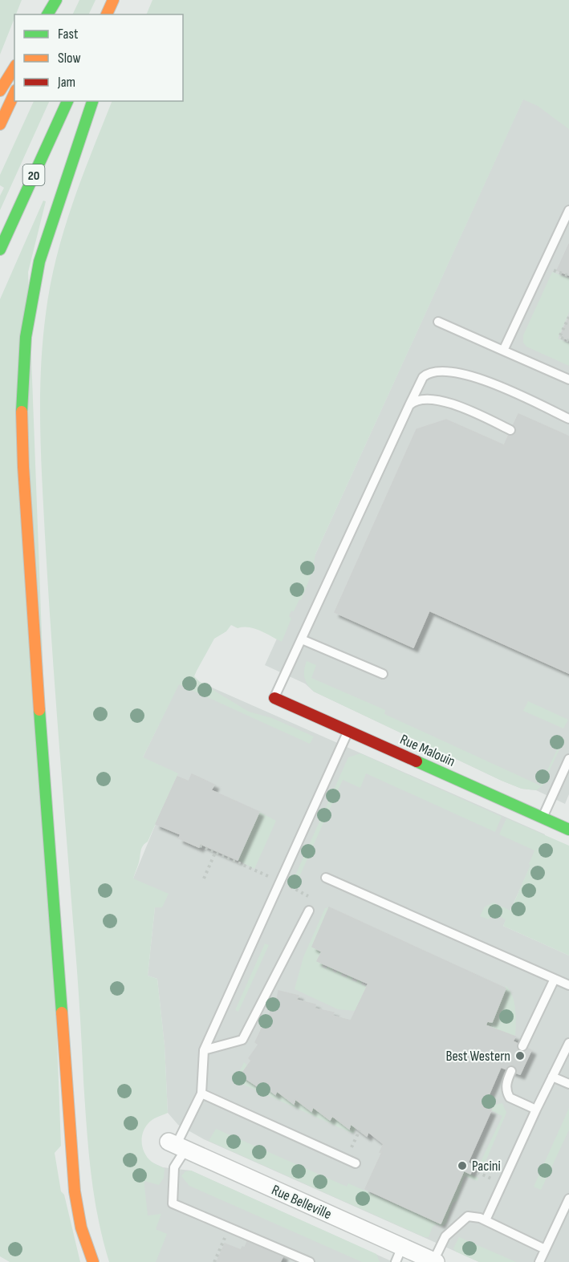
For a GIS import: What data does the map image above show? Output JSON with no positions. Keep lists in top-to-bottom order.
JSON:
{
  "streets": {
    "main road": ["20", "Rue Malouin"],
    "street": ["Rue Belleville"]
  },
  "places": ["Best Western", "Pacini"],
  "legend": ["Fast", "Slow", "Jam"]
}
